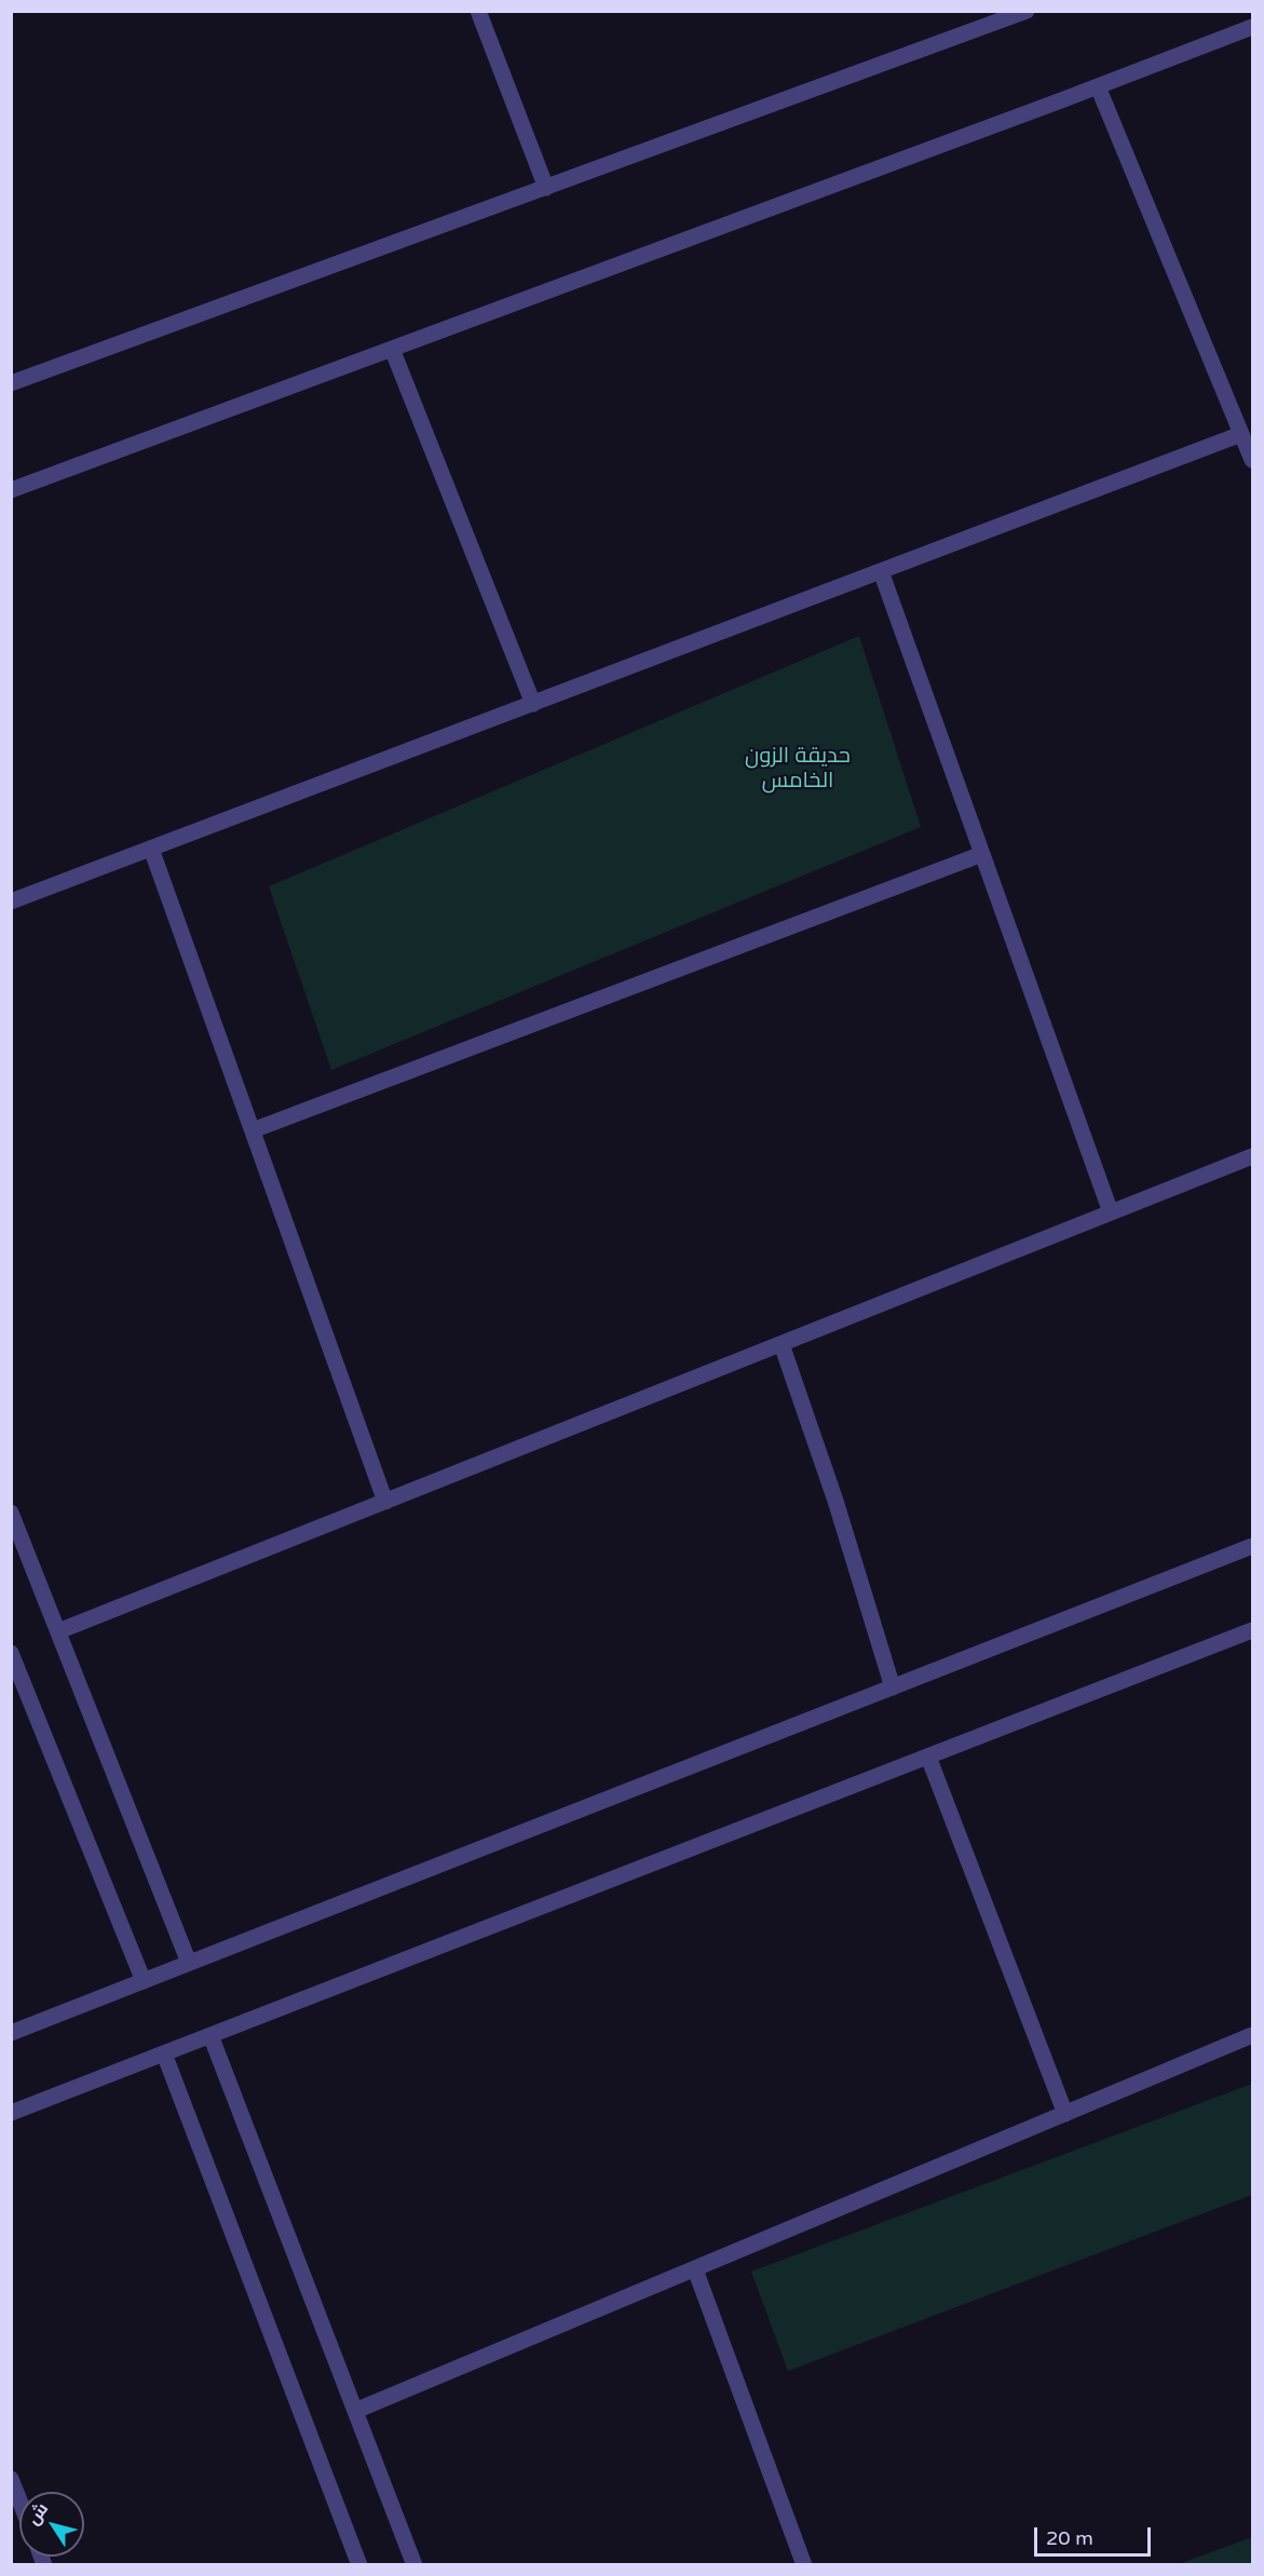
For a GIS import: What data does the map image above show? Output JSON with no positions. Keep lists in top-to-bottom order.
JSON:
{
  "parks": ["حديقة الزون الخامس"],
  "scale_bar": "20 m",
  "north": "top left"
}
